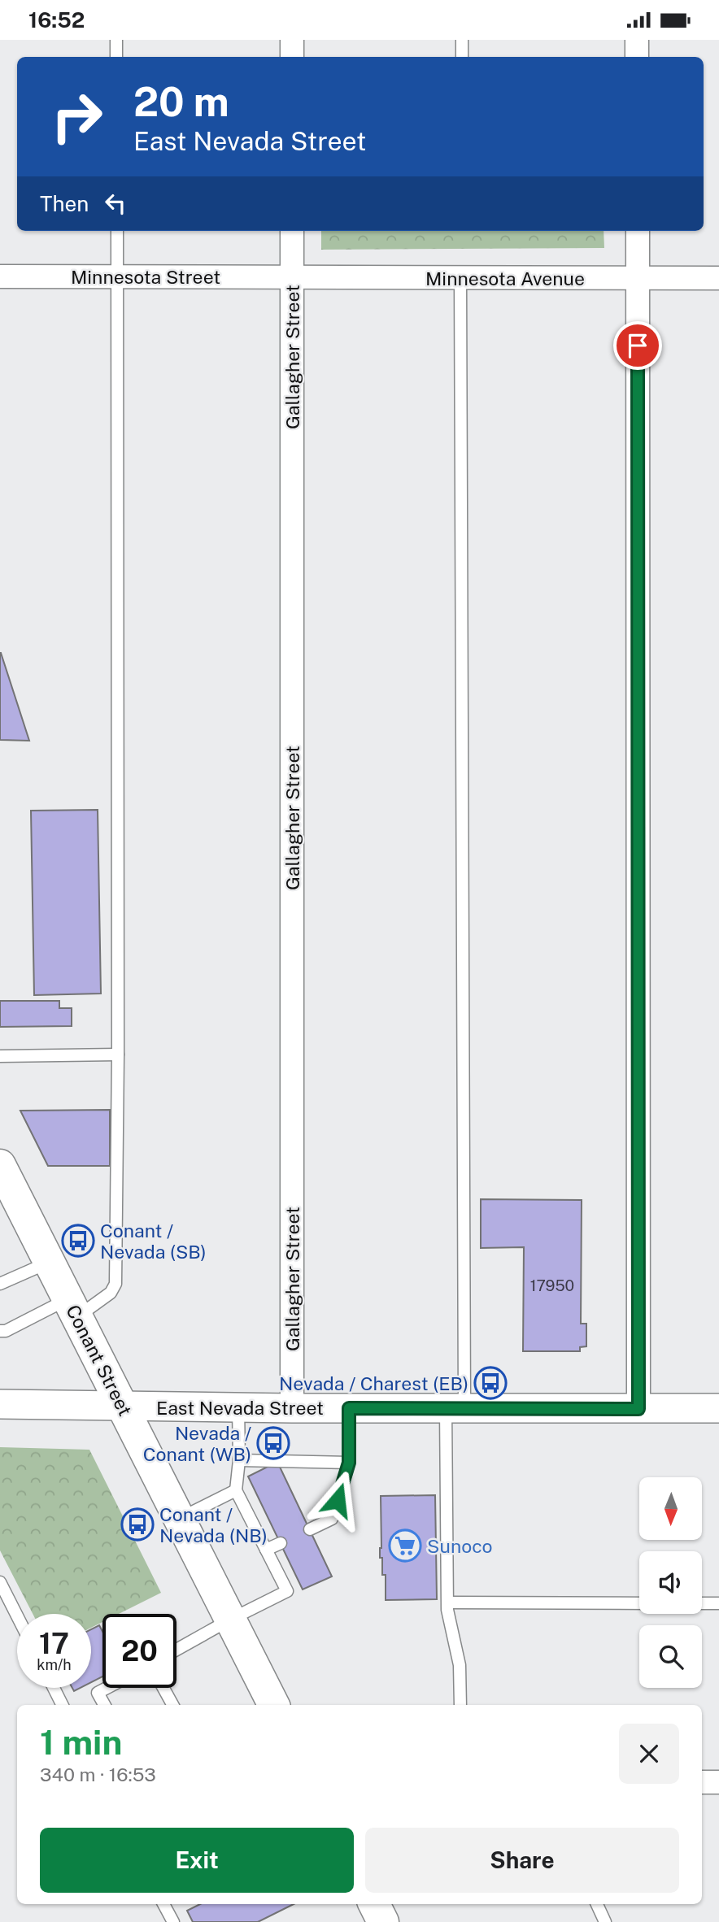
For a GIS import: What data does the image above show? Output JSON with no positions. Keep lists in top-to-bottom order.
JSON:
{
  "streets": {
    "main road": ["Conant Street"],
    "street": [
      "Minnesota Street",
      "Minnesota Avenue",
      "Gallagher Street",
      "East Nevada Street"
    ]
  },
  "crossings": [
    ["Minnesota Street", "Minnesota Avenue"],
    ["Minnesota Street", "Gallagher Street"],
    ["Minnesota Avenue", "Gallagher Street"],
    ["Gallagher Street", "East Nevada Street"],
    ["Conant Street", "East Nevada Street"]
  ],
  "places": {
    "bus stop": [
      "Conant / Nevada (SB)",
      "Nevada / Charest (EB)",
      "Nevada / Conant (WB)",
      "Conant / Nevada (NB)"
    ],
    "supermarket": ["Sunoco"]
  },
  "house_numbers": ["17950"],
  "north": "bottom",
  "page": {
    "status": "16:52",
    "turn": ["20 m", "East Nevada Street"],
    "then": "Then",
    "speed": "17 km/h",
    "limit": "20",
    "heading": ["1 min", "340 m · 16:53"],
    "buttons": ["Exit", "Share"]
  }
}
